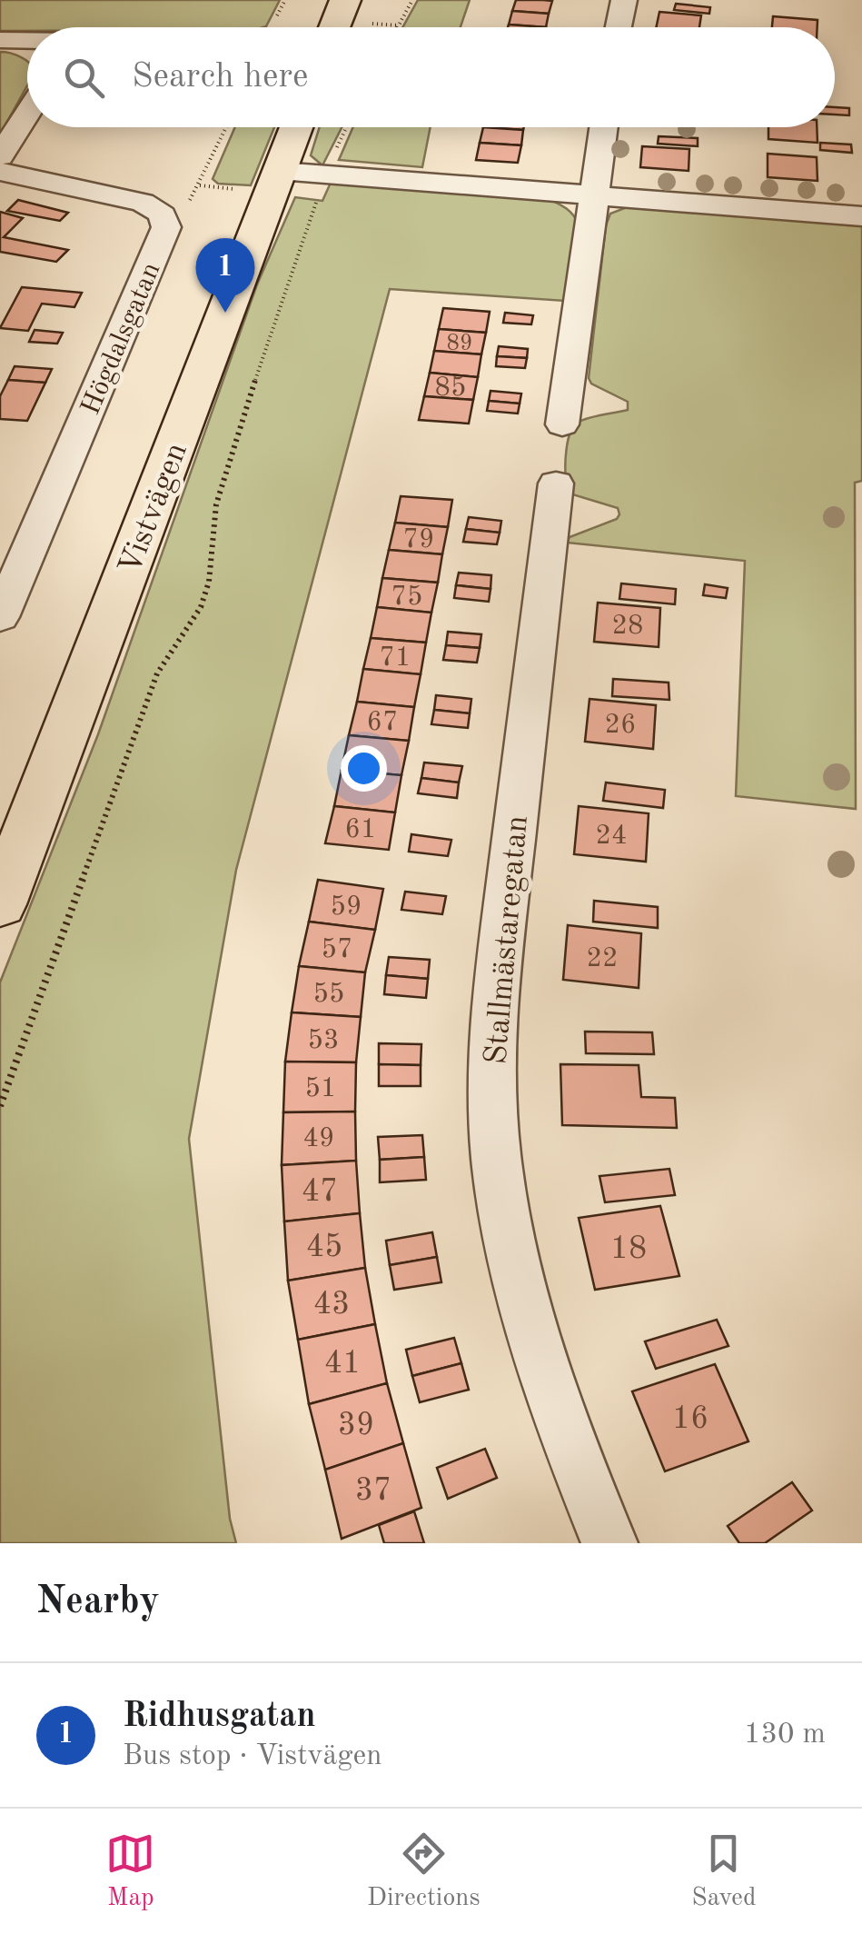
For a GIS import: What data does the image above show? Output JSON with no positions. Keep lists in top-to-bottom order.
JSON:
{
  "streets": {
    "main road": ["Vistvägen"],
    "street": ["Högdalsgatan", "Stallmästaregatan"]
  },
  "house_numbers": [
    "89",
    "85",
    "79",
    "75",
    "28",
    "71",
    "67",
    "26",
    "61",
    "24",
    "59",
    "57",
    "22",
    "55",
    "53",
    "51",
    "49",
    "47",
    "45",
    "18",
    "43",
    "41",
    "16",
    "39",
    "37"
  ],
  "page": {
    "search": "Search here",
    "pins": "1",
    "heading": "Nearby",
    "list": [
      {
        "mark": "1",
        "name": "Ridhusgatan",
        "note": "Bus stop · Vistvägen",
        "value": "130 m"
      }
    ],
    "nav": ["Map", "Directions", "Saved"]
  }
}
